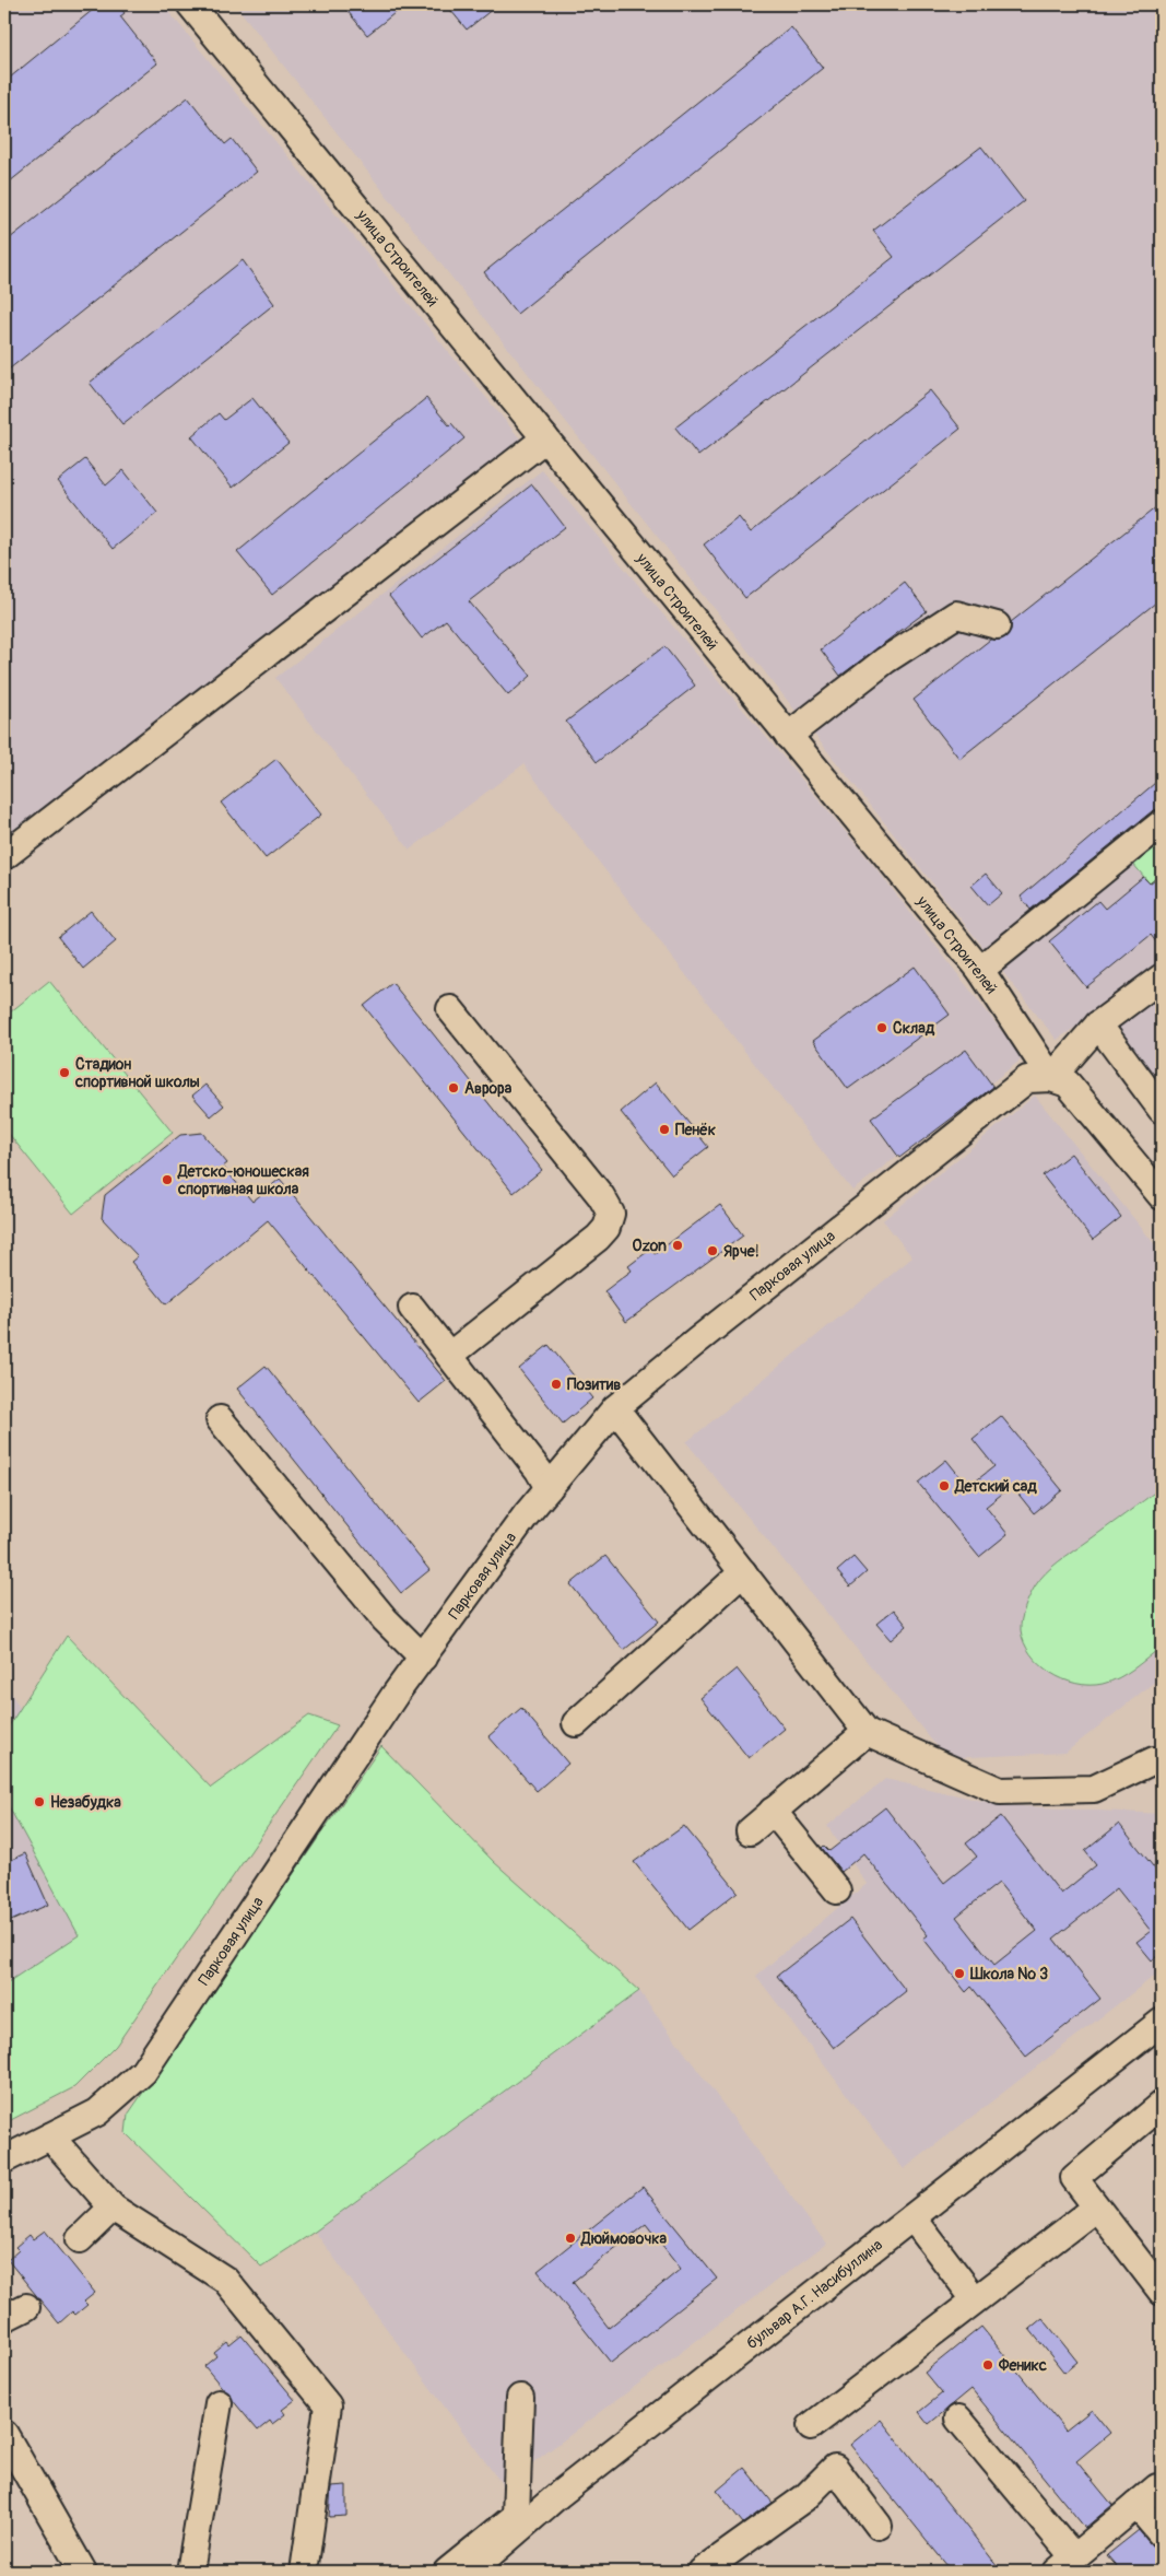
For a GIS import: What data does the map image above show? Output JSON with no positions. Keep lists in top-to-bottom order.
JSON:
{
  "streets": {
    "street": ["улица Строителей", "Парковая улица", "бульвар А.Г. Насибуллина"]
  },
  "crossings": [
    ["улица Строителей", "Парковая улица"]
  ],
  "places": [
    "Склад",
    "Стадион спортивной школы",
    "Аврора",
    "Пенёк",
    "Детско-юношеская спортивная школа",
    "Ozon",
    "Ярче!",
    "Позитив",
    "Детский сад",
    "Незабудка",
    "Школа № 3",
    "Дюймовочка",
    "Феникс"
  ]
}
